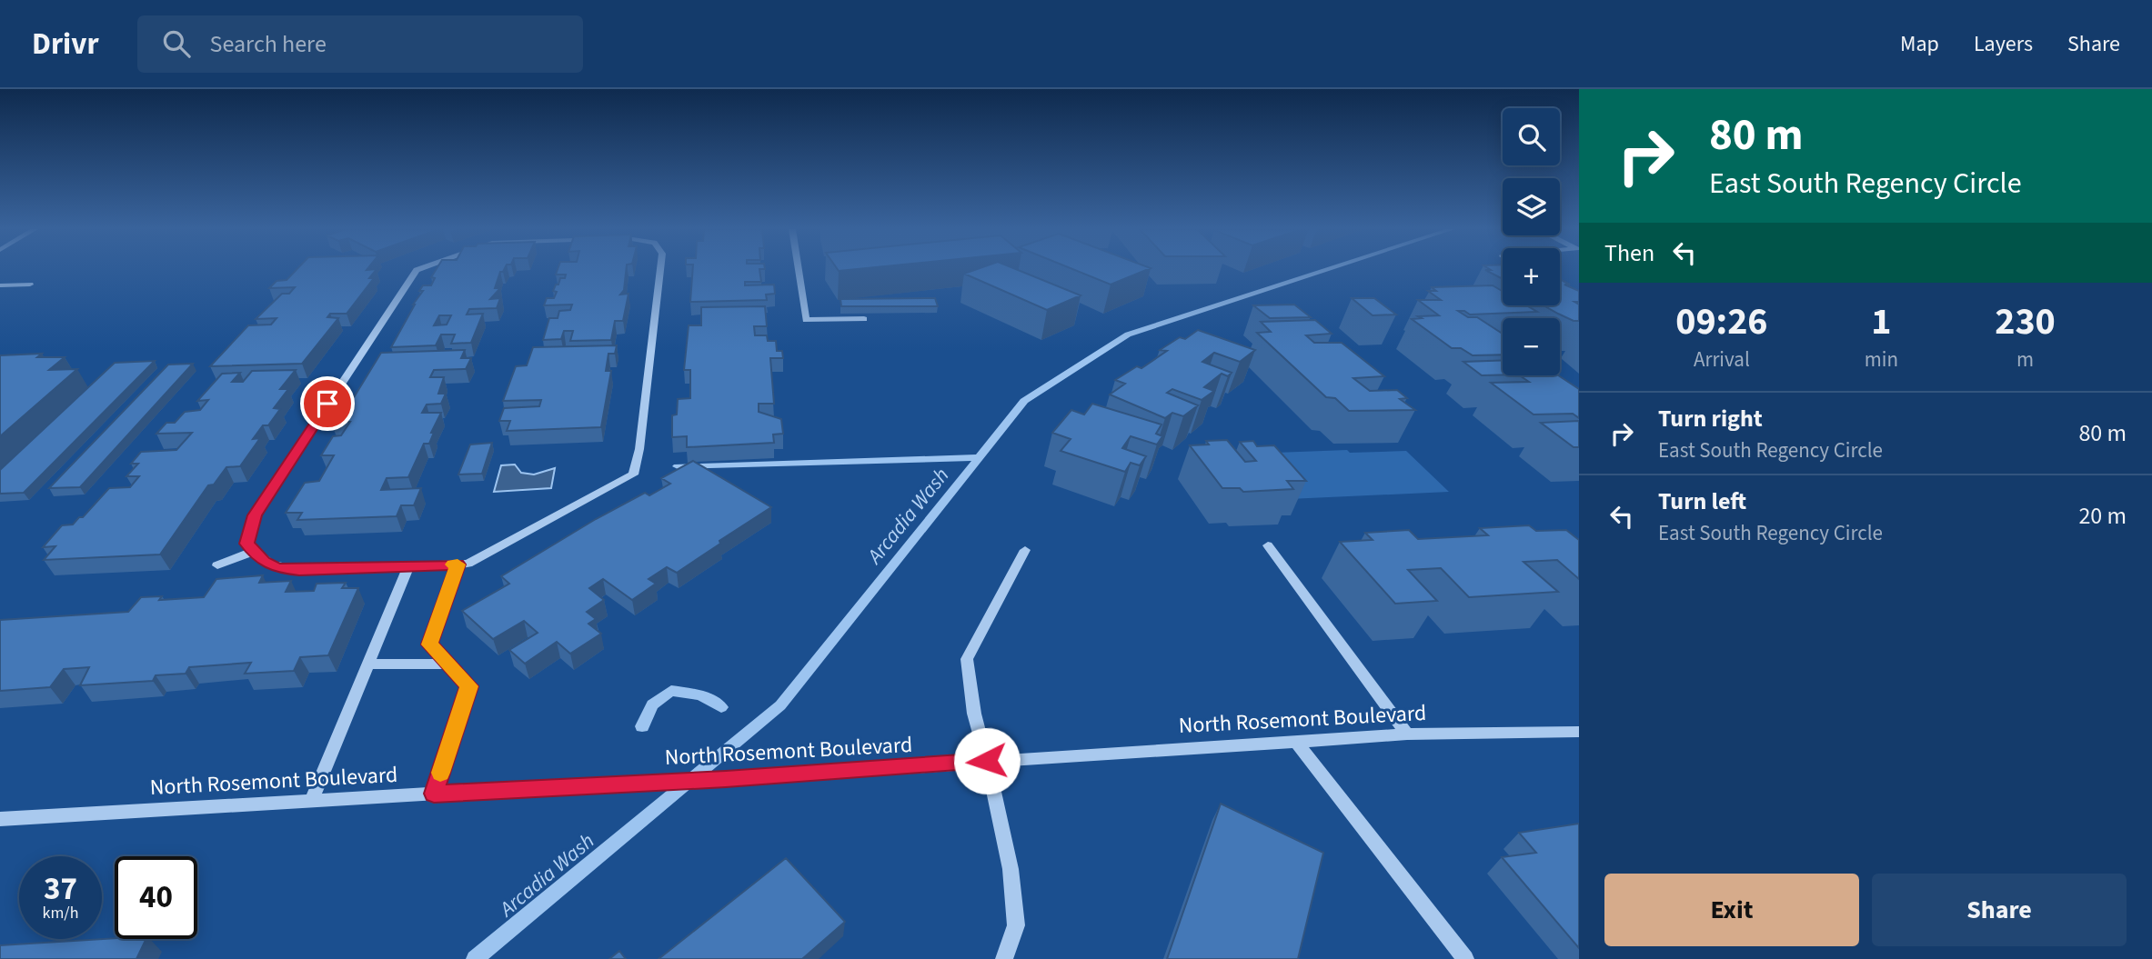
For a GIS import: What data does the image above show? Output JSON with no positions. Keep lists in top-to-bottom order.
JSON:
{
  "streets": {
    "street": ["North Rosemont Boulevard"]
  },
  "water": ["Arcadia Wash"],
  "page": {
    "header": "Drivr",
    "search": "Search here",
    "nav": ["Map", "Layers", "Share"],
    "turn": ["80 m", "East South Regency Circle"],
    "map_buttons": ["+", "−"],
    "then": "Then",
    "eta": [
      "09:26",
      "Arrival",
      "1",
      "min",
      "230",
      "m"
    ],
    "list": [
      {
        "name": "Turn right",
        "note": "East South Regency Circle",
        "value": "80 m"
      },
      {
        "name": "Turn left",
        "note": "East South Regency Circle",
        "value": "20 m"
      }
    ],
    "speed": "37 km/h",
    "limit": "40",
    "buttons": ["Exit", "Share"]
  }
}
